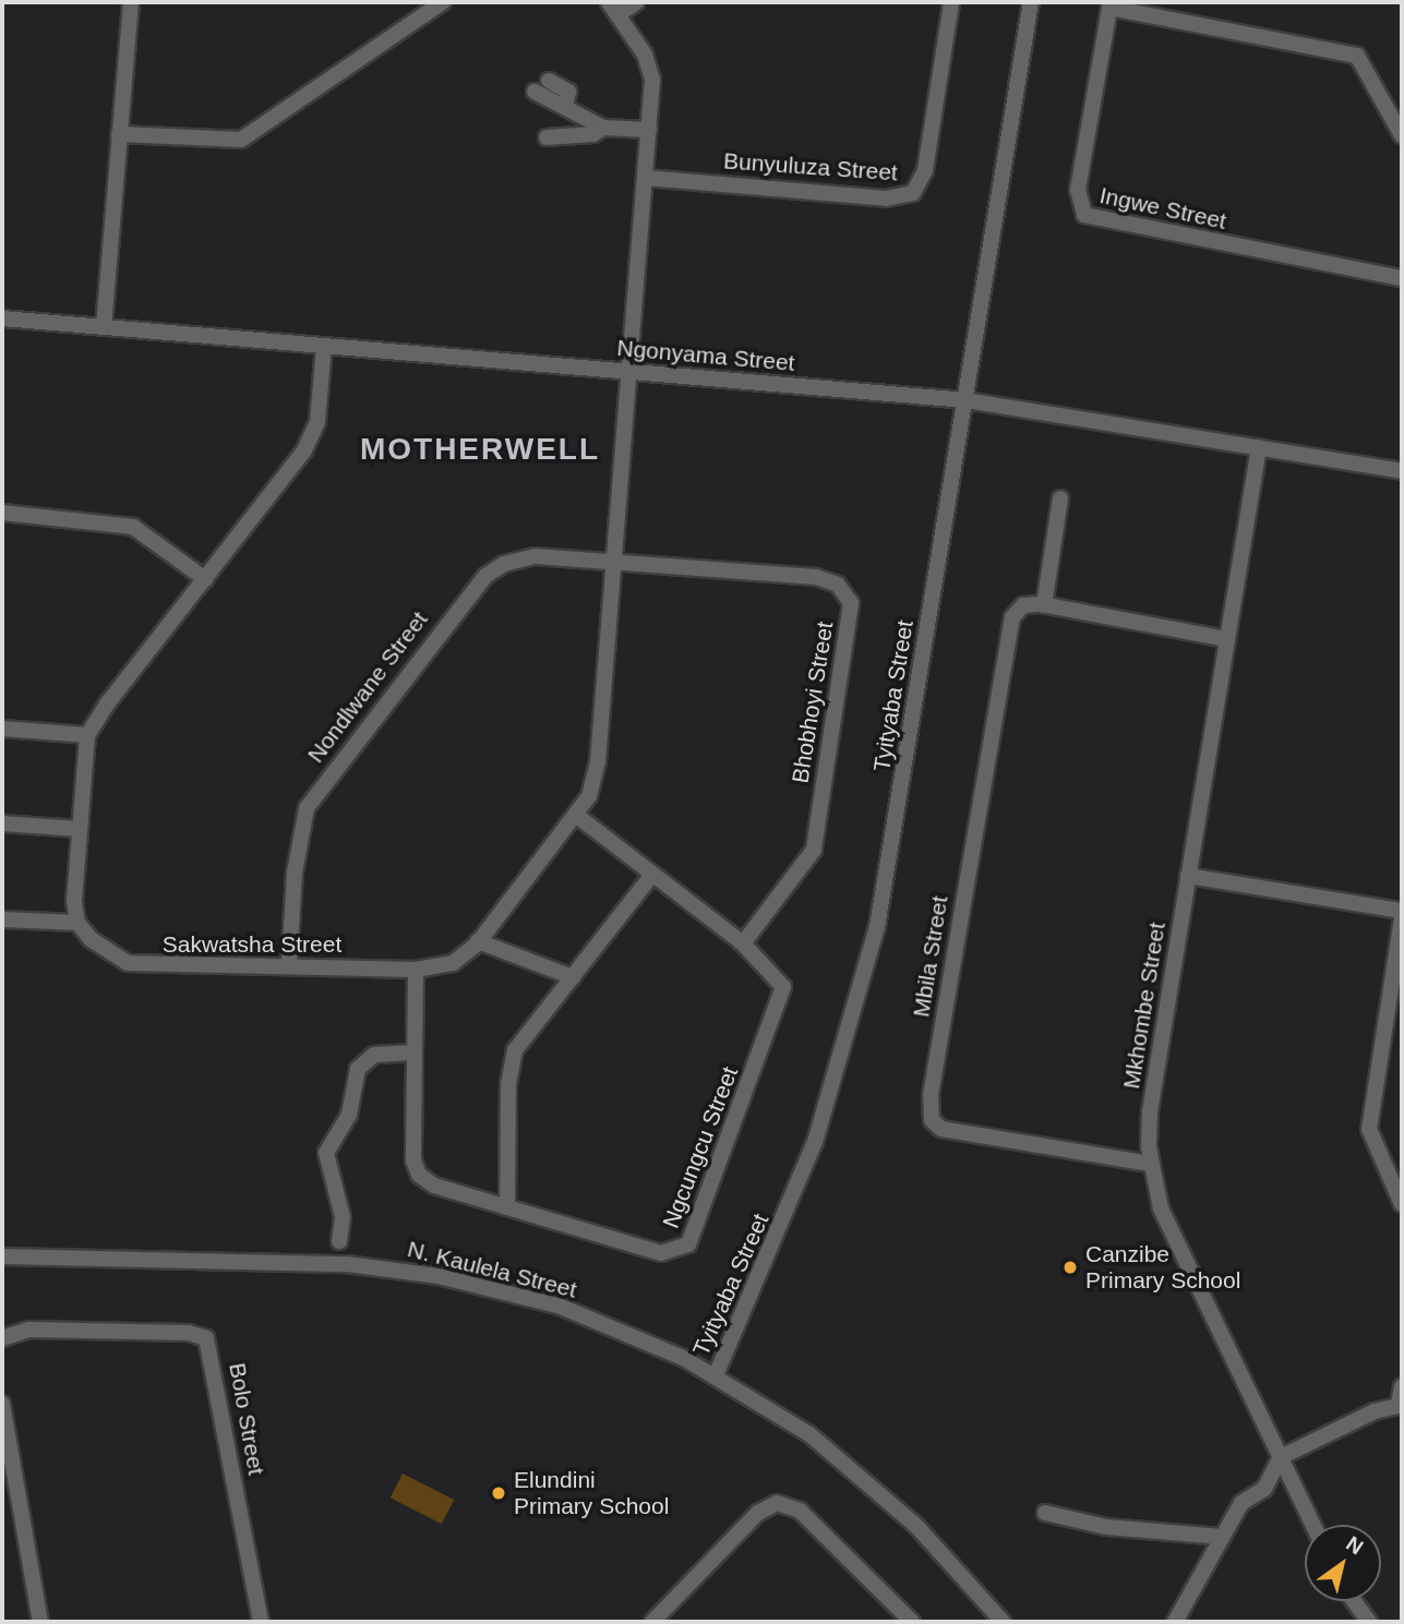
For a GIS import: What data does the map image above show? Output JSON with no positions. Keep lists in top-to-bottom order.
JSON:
{
  "streets": {
    "street": [
      "Bunyuluza Street",
      "Ingwe Street",
      "Ngonyama Street",
      "Nondlwane Street",
      "Tyityaba Street",
      "Bhobhoyi Street",
      "Sakwatsha Street",
      "Mbila Street",
      "Mkhombe Street",
      "Ngcungcu Street",
      "N. Kaulela Street",
      "Bolo Street"
    ]
  },
  "crossings": [
    ["Bunyuluza Street", "Sakwatsha Street"],
    ["Ngonyama Street", "Tyityaba Street"],
    ["Ngonyama Street", "Sakwatsha Street"],
    ["Ngonyama Street", "Mkhombe Street"],
    ["Nondlwane Street", "Bhobhoyi Street"],
    ["Nondlwane Street", "Sakwatsha Street"],
    ["Tyityaba Street", "N. Kaulela Street"],
    ["Bhobhoyi Street", "Sakwatsha Street"],
    ["Bhobhoyi Street", "Ngcungcu Street"],
    ["Sakwatsha Street", "Ngcungcu Street"],
    ["Mbila Street", "Mkhombe Street"]
  ],
  "districts": ["MOTHERWELL"],
  "places": ["Canzibe Primary School", "Elundini Primary School"],
  "north": "top right"
}
